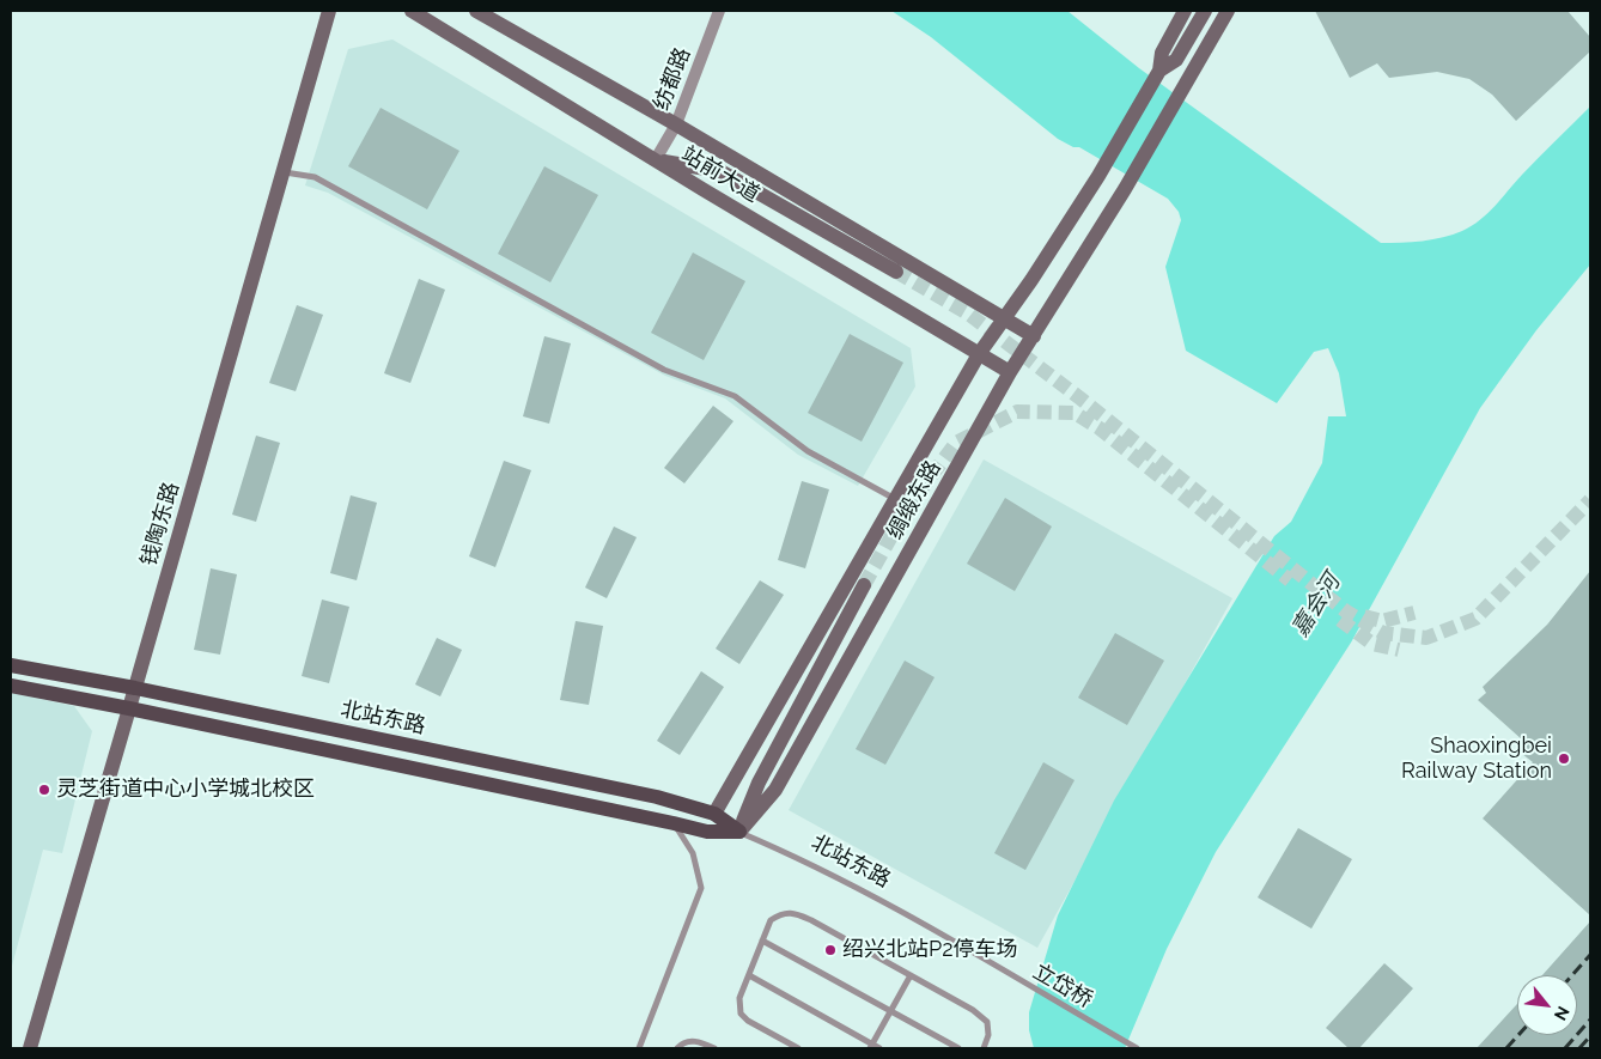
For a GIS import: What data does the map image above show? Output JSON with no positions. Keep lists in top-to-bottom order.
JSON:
{
  "streets": {
    "main road": [
      "站前大道",
      "绸缎东路",
      "钱陶东路",
      "北站东路"
    ],
    "street": ["纺都路"],
    "lane": ["立岱桥"]
  },
  "crossings": [
    ["纺都路", "站前大道"],
    ["站前大道", "绸缎东路"],
    ["绸缎东路", "北站东路"],
    ["钱陶东路", "北站东路"],
    ["北站东路", "立岱桥"]
  ],
  "water": ["嘉会河"],
  "places": ["Shaoxingbei Railway Station", "灵芝街道中心小学城北校区", "绍兴北站P2停车场"],
  "north": "bottom right"
}
